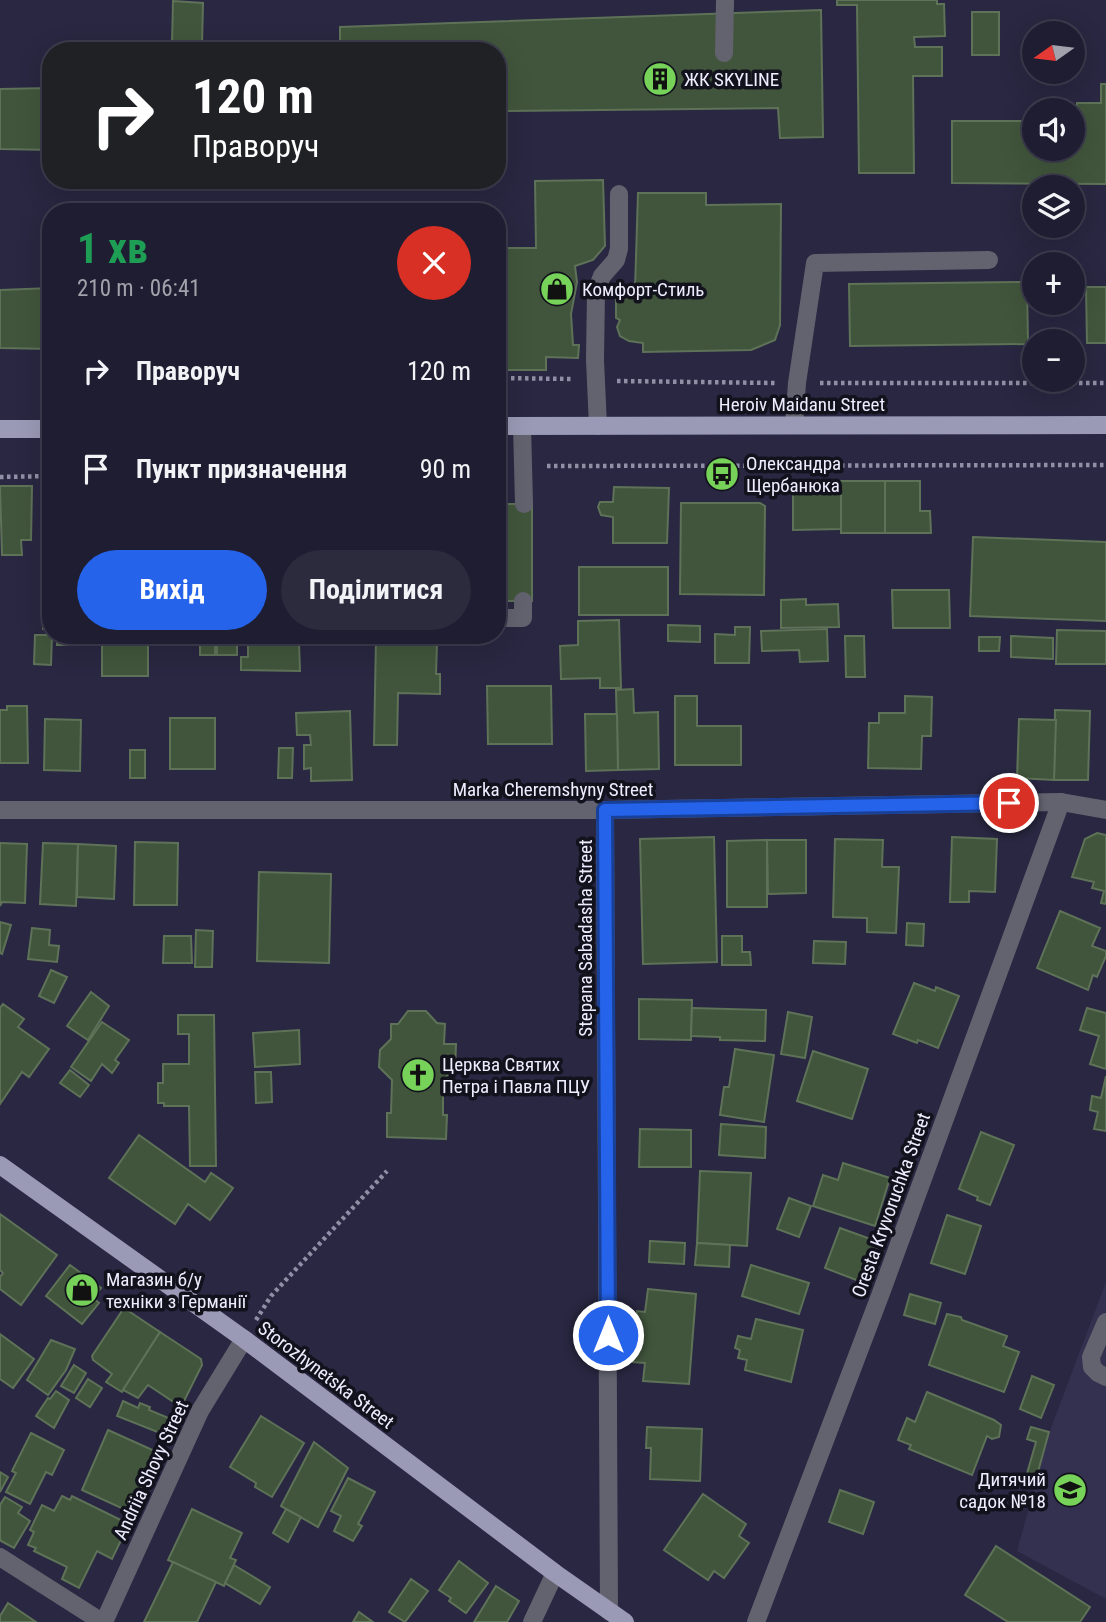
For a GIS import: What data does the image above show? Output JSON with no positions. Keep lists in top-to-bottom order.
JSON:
{
  "streets": {
    "main road": ["Heroiv Maidanu Street", "Storozhynetska Street"],
    "street": [
      "Marka Cheremshyny Street",
      "Stepana Sabadasha Street",
      "Oresta Kryvoruchka Street",
      "Andriia Shovy Street"
    ]
  },
  "crossings": [
    ["Marka Cheremshyny Street", "Stepana Sabadasha Street"],
    ["Marka Cheremshyny Street", "Oresta Kryvoruchka Street"],
    ["Stepana Sabadasha Street", "Storozhynetska Street"],
    ["Storozhynetska Street", "Andriia Shovy Street"]
  ],
  "places": {
    "building": ["ЖК SKYLINE"],
    "shop": ["Комфорт-Стиль", "Магазин б/у техніки з Германії"],
    "bus stop": ["Олександра Щербанюка"],
    "church": ["Церква Святих Петра і Павла ПЦУ"],
    "school or university": ["Дитячий садок №18"]
  },
  "north": "left",
  "page": {
    "map_buttons": ["+", "−"],
    "turn": ["120 m", "Праворуч"],
    "heading": ["1 хв", "210 m · 06:41"],
    "list": [
      {
        "name": "Праворуч",
        "value": "120 m"
      },
      {
        "name": "Пункт призначення",
        "value": "90 m"
      }
    ],
    "buttons": ["Вихід", "Поділитися"]
  }
}
